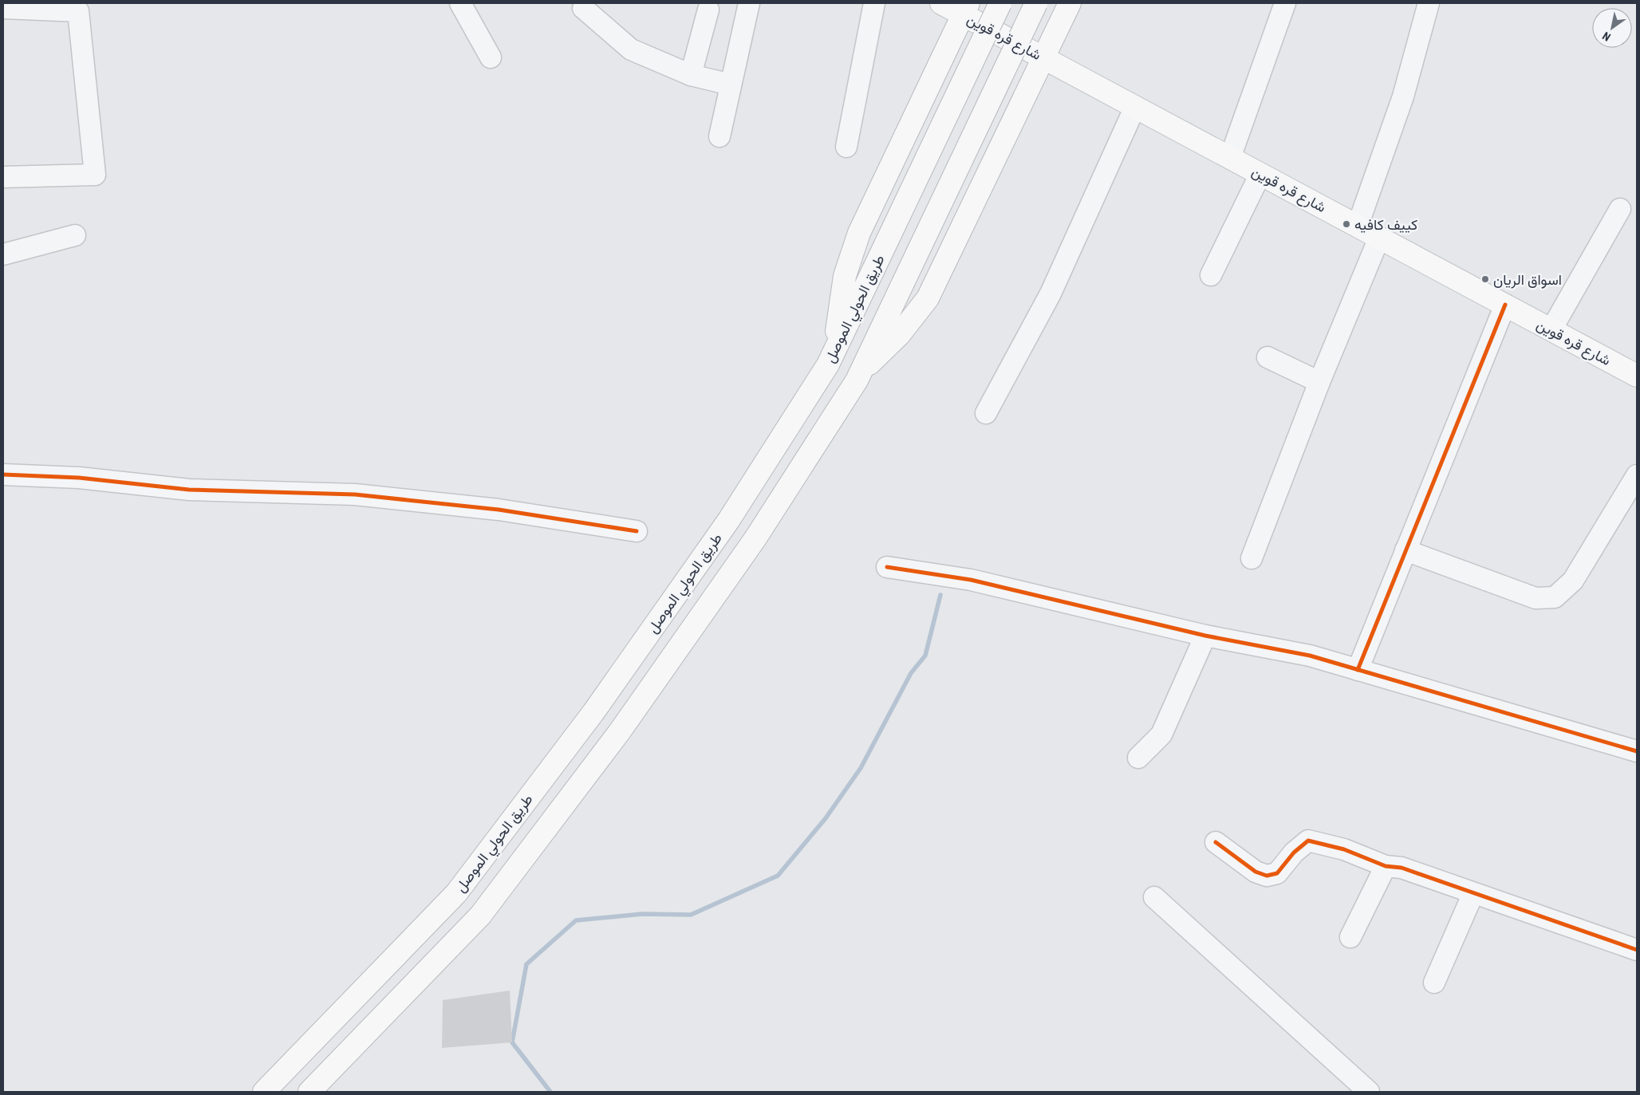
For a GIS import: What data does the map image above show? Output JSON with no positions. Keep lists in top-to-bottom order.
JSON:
{
  "streets": {
    "main road": ["شارع قره قوين", "طريق الحولي الموصل"]
  },
  "places": ["كييف كافيه", "اسواق الريان"],
  "north": "bottom left"
}
